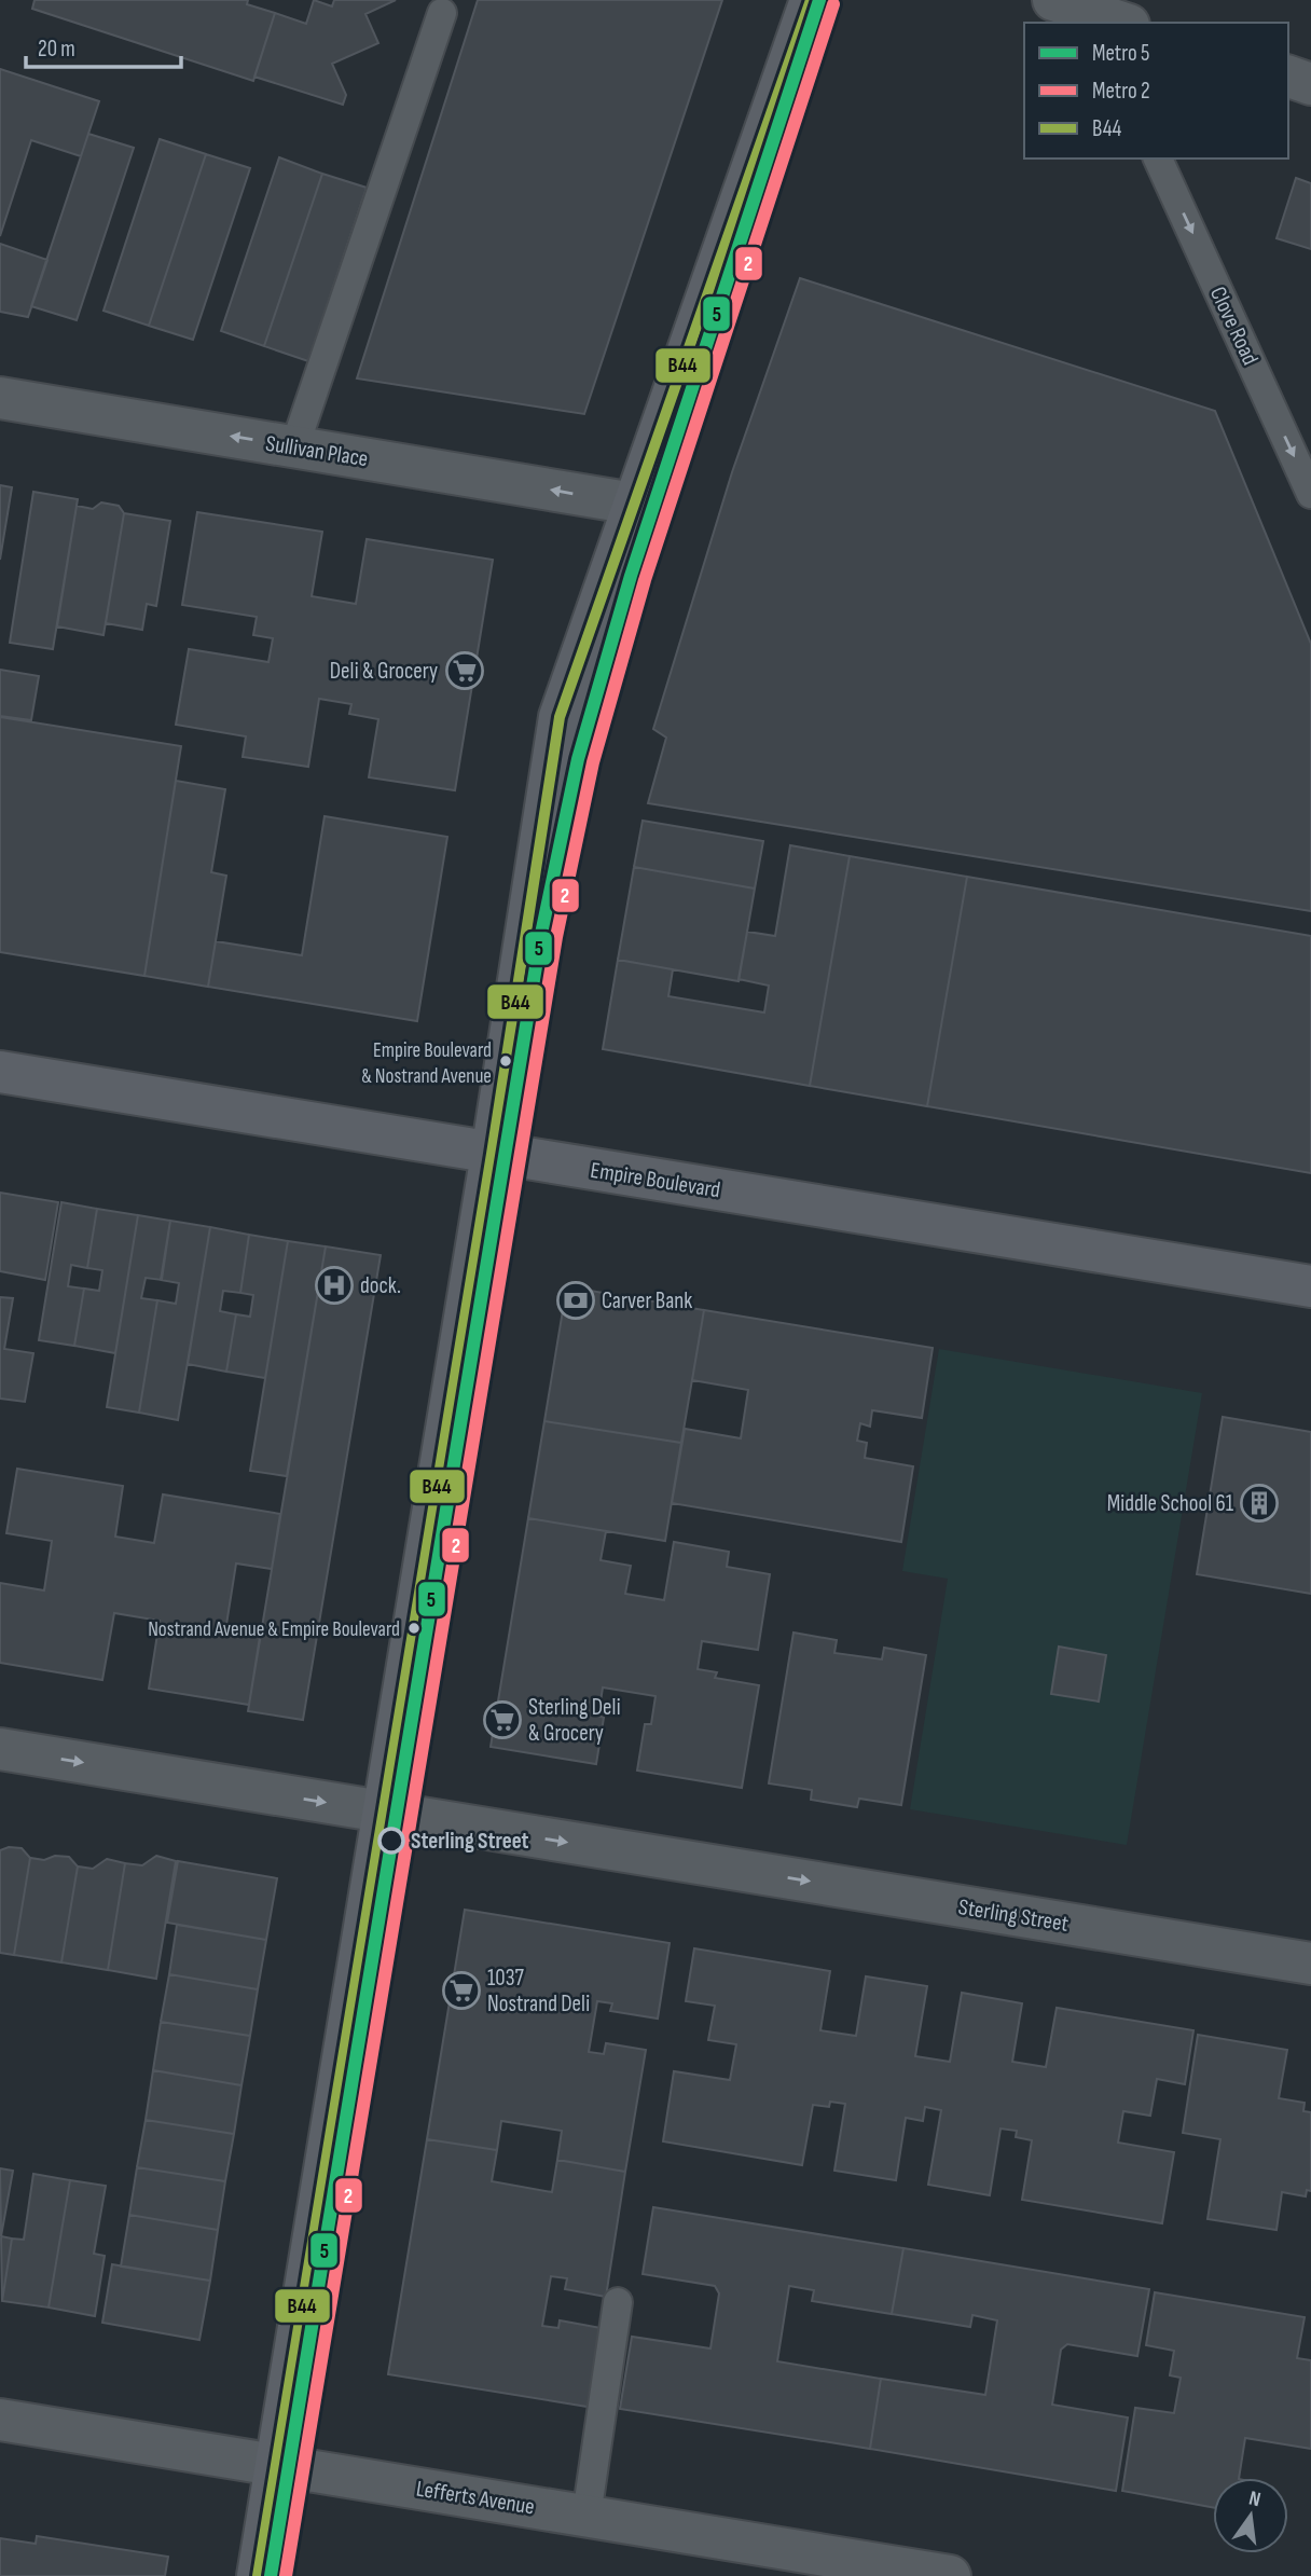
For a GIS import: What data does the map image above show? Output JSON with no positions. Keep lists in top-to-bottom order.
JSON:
{
  "streets": {
    "main road": ["Empire Boulevard"],
    "street": ["Sullivan Place", "Sterling Street", "Lefferts Avenue"],
    "lane": ["Clove Road"]
  },
  "one_way": ["Clove Road", "Sullivan Place", "Sterling Street"],
  "places": {
    "supermarket": ["Deli & Grocery", "Sterling Deli & Grocery", "1037 Nostrand Deli"],
    "other": ["Empire Boulevard & Nostrand Avenue", "Nostrand Avenue & Empire Boulevard", "Sterling Street"],
    "hospital": ["dock."],
    "bank": ["Carver Bank"],
    "building": ["Middle School 61"]
  },
  "lines": ["metro line 5", "transit line B44", "metro line 2"],
  "legend": ["Metro 5", "Metro 2", "B44"],
  "scale_bar": "20 m",
  "north": "top"
}
